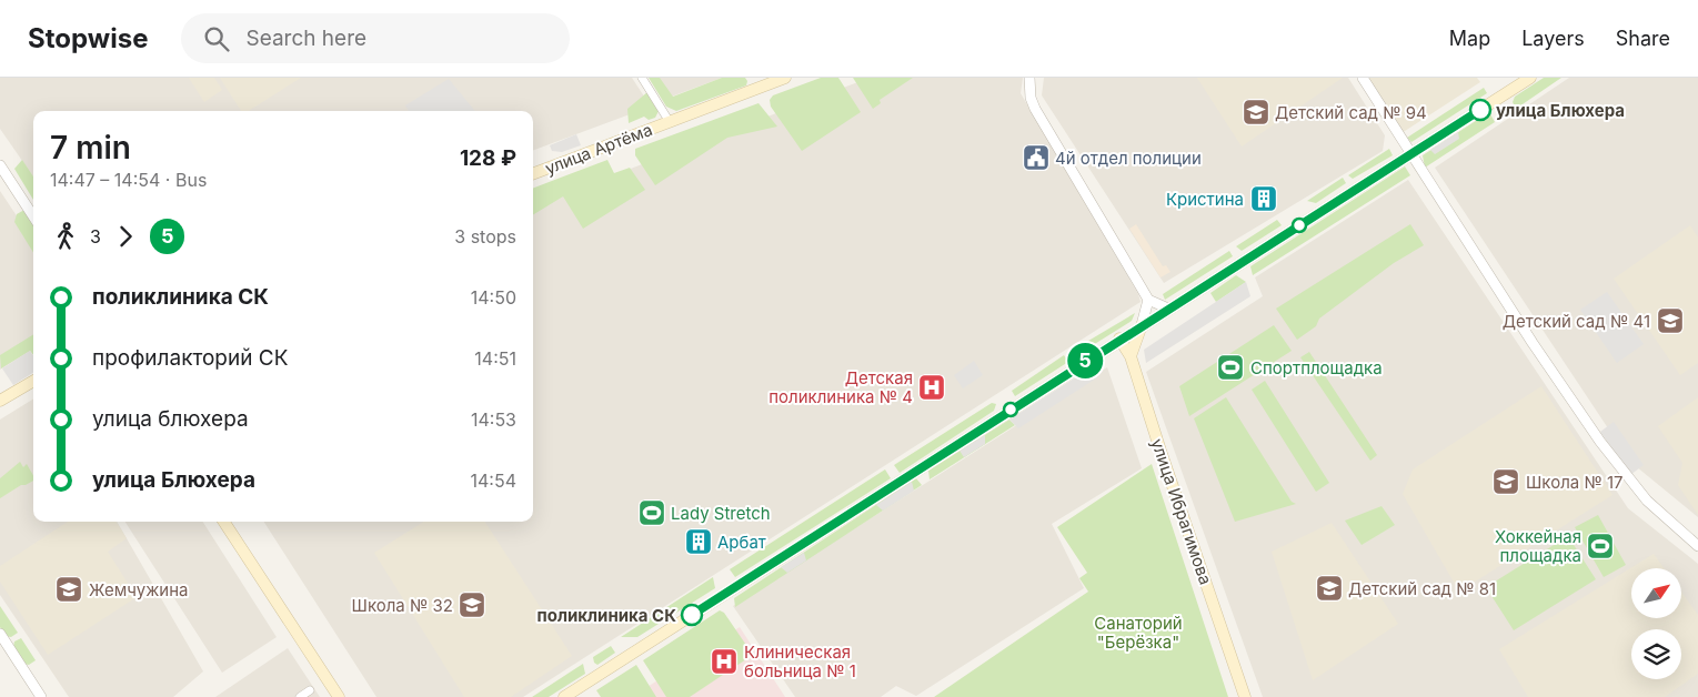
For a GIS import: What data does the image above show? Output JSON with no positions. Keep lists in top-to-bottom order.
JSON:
{
  "streets": {
    "main road": ["улица Артёма", "улица Ибрагимова"]
  },
  "parks": ["Санаторий \"Берёзка\""],
  "places": {
    "other": ["улица Блюхера", "поликлиника СК"],
    "school or university": [
      "Детский сад № 94",
      "Детский сад № 41",
      "Школа № 17",
      "Детский сад № 81",
      "Жемчужина",
      "Школа № 32"
    ],
    "public building": ["4й отдел полиции"],
    "building": ["Кристина", "Арбат"],
    "sports": ["Спортплощадка", "Lady Stretch", "Хоккейная площадка"],
    "hospital": ["Детская поликлиника № 4", "Клиническая больница № 1"]
  },
  "lines": ["bus line 5"],
  "north": "top right",
  "page": {
    "header": "Stopwise",
    "search": "Search here",
    "nav": ["Map", "Layers", "Share"],
    "on_map": "5",
    "heading": ["7 min", "14:47 – 14:54 · Bus", "128 ₽"],
    "legs": ["3", "5", "3 stops"],
    "list": [
      {
        "name": "поликлиника СК",
        "value": "14:50"
      },
      {
        "name": "профилакторий СК",
        "value": "14:51"
      },
      {
        "name": "улица блюхера",
        "value": "14:53"
      },
      {
        "name": "улица Блюхера",
        "value": "14:54"
      }
    ]
  }
}
